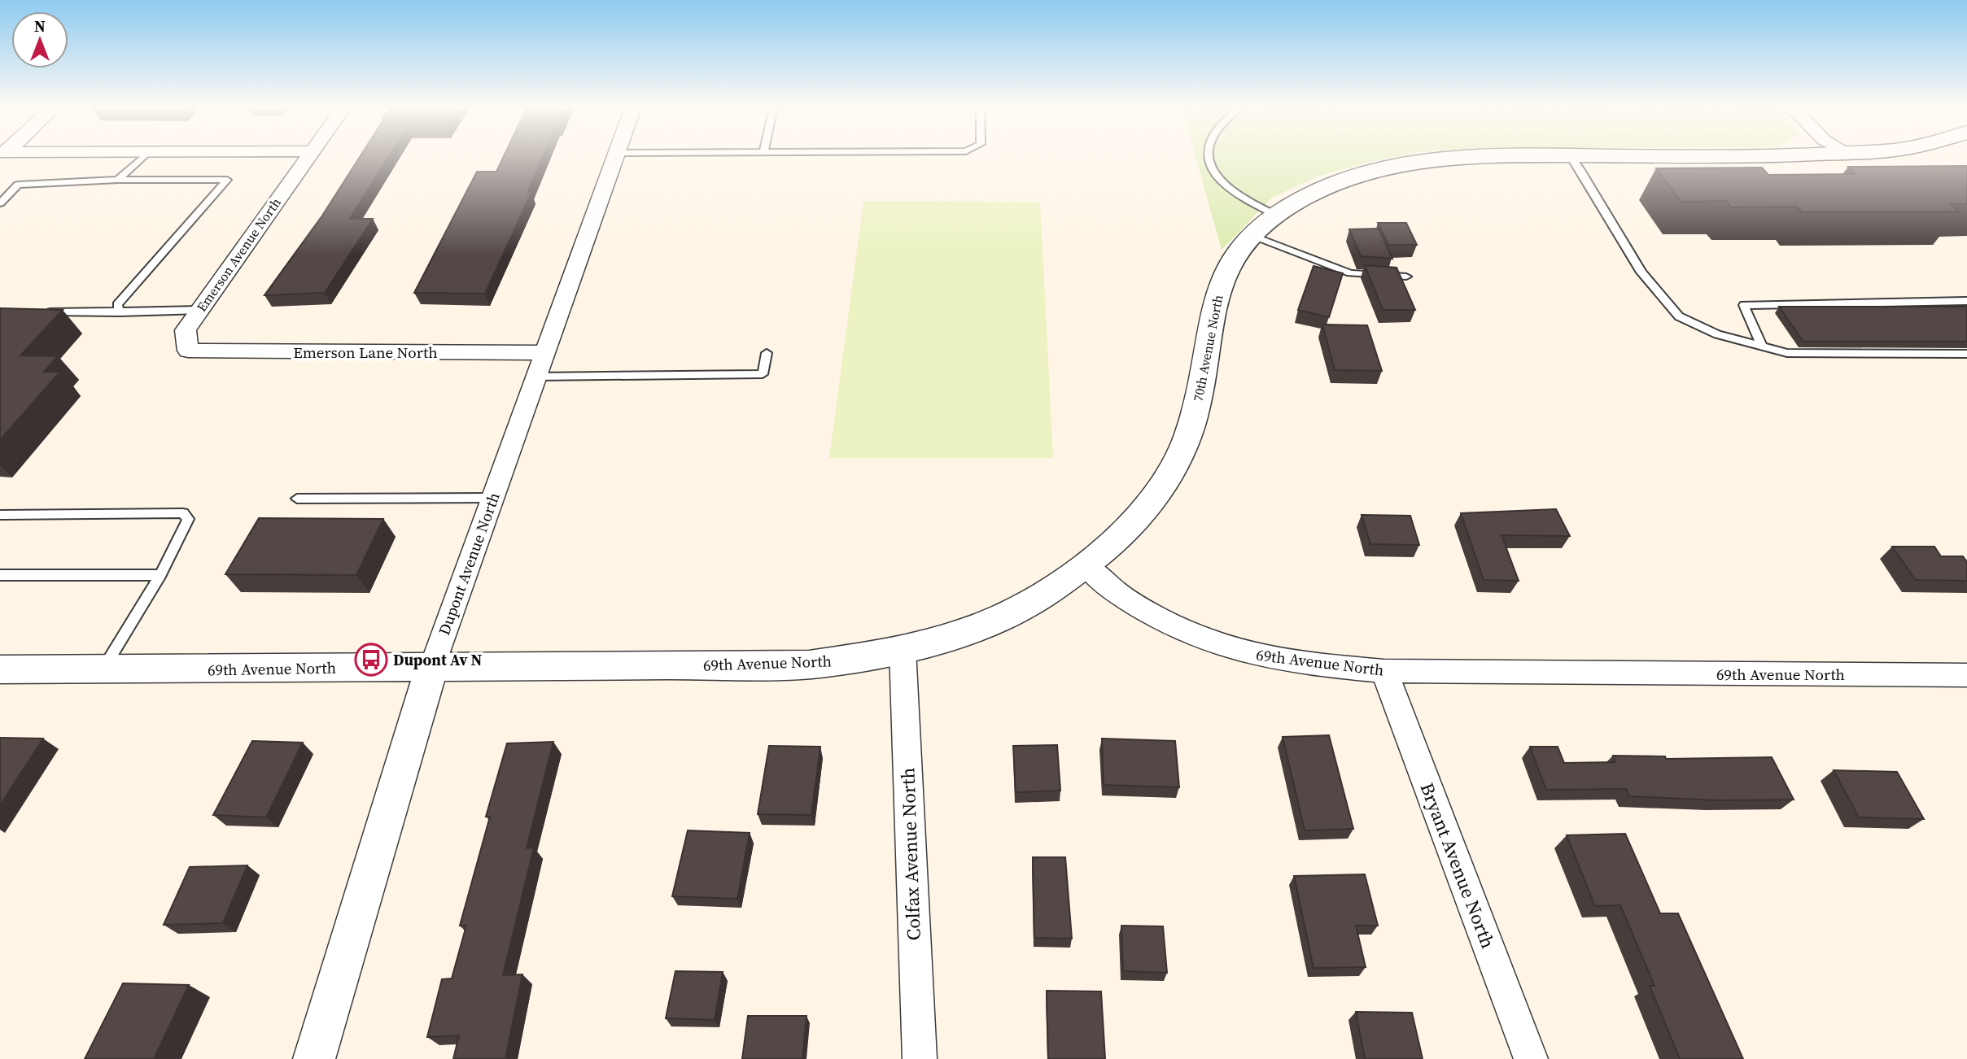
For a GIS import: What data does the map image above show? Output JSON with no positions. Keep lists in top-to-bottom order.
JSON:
{
  "streets": {
    "street": [
      "Emerson Avenue North",
      "70th Avenue North",
      "Emerson Lane North",
      "Dupont Avenue North",
      "69th Avenue North",
      "Colfax Avenue North",
      "Bryant Avenue North"
    ]
  },
  "crossings": [
    ["Emerson Avenue North", "Emerson Lane North"],
    ["70th Avenue North", "69th Avenue North"],
    ["Emerson Lane North", "Dupont Avenue North"],
    ["Dupont Avenue North", "69th Avenue North"],
    ["69th Avenue North", "Colfax Avenue North"],
    ["69th Avenue North", "Bryant Avenue North"]
  ],
  "places": {
    "bus stop": ["Dupont Av N"]
  },
  "north": "top"
}
